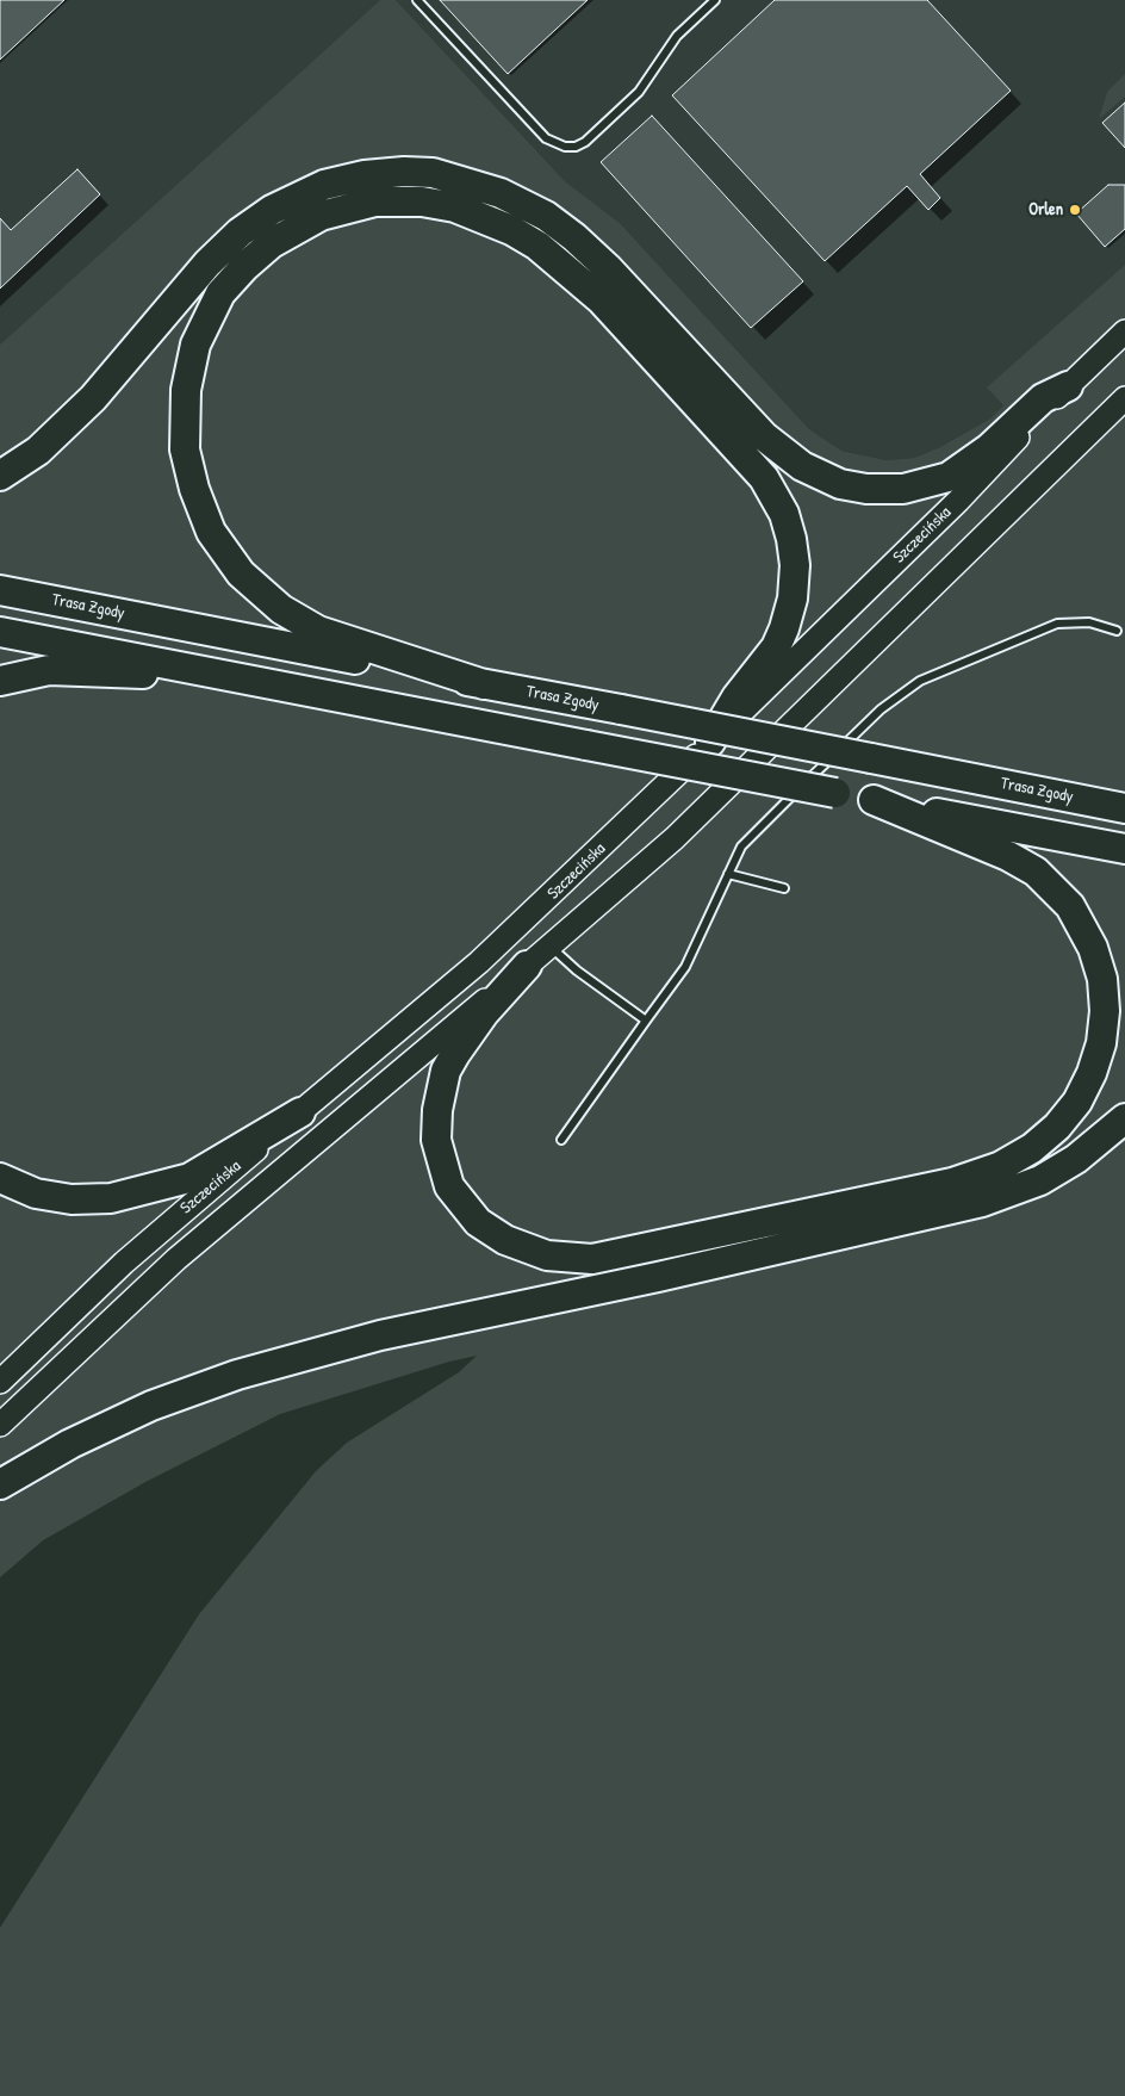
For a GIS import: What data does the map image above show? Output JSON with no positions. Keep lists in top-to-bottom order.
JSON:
{
  "streets": {
    "highway": ["Trasa Zgody"],
    "main road": ["Szczecińska"]
  },
  "places": ["Orlen"]
}
